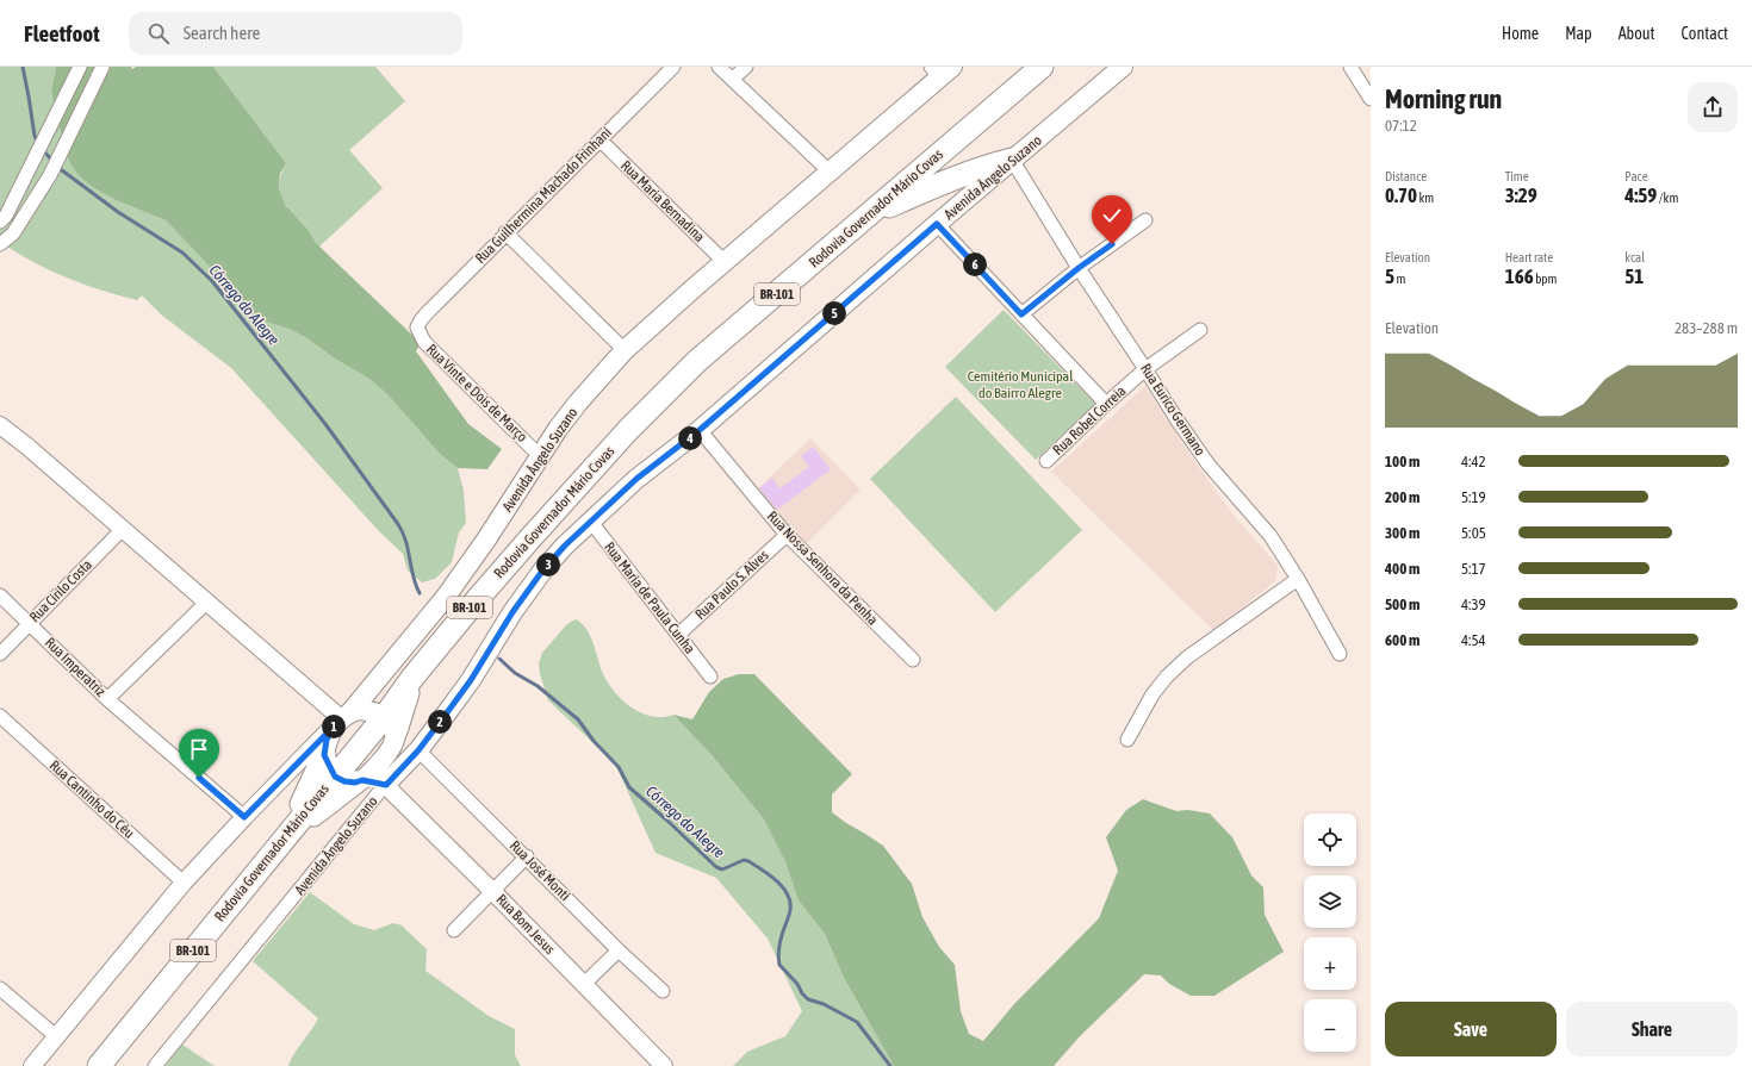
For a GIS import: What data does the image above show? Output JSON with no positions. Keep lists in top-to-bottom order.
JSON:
{
  "streets": {
    "highway": ["Rodovia Governador Mário Covas", "BR-101"],
    "main road": ["Avenida Ângelo Suzano"],
    "street": [
      "Rua Guilhermina Machado Frinhani",
      "Rua Maria Bernadina",
      "Rua Vinte e Dois de Março",
      "Rua Eurico Germano",
      "Rua Robel Correia",
      "Rua Nossa Senhora da Penha",
      "Rua Paulo S. Alves",
      "Rua Cirilo Costa",
      "Rua Maria de Paula Cunha",
      "Rua Imperatriz",
      "Rua Cantinho do Céu",
      "Rua José Monti",
      "Rua Bom Jesus"
    ]
  },
  "crossings": [
    ["Avenida Ângelo Suzano", "Rua Maria Bernadina"],
    ["Avenida Ângelo Suzano", "Rodovia Governador Mário Covas"],
    ["Avenida Ângelo Suzano", "Rua Vinte e Dois de Março"],
    ["Avenida Ângelo Suzano", "Rua Eurico Germano"],
    ["Avenida Ângelo Suzano", "Rua Nossa Senhora da Penha"],
    ["Avenida Ângelo Suzano", "Rua Maria de Paula Cunha"],
    ["Avenida Ângelo Suzano", "Rua Imperatriz"],
    ["Avenida Ângelo Suzano", "Rua Cantinho do Céu"],
    ["Avenida Ângelo Suzano", "Rua José Monti"],
    ["Avenida Ângelo Suzano", "Rua Bom Jesus"],
    ["Rua Guilhermina Machado Frinhani", "Rua Maria Bernadina"],
    ["Rua Guilhermina Machado Frinhani", "Rua Vinte e Dois de Março"],
    ["Rua Eurico Germano", "Rua Robel Correia"],
    ["Rua Nossa Senhora da Penha", "Rua Paulo S. Alves"],
    ["Rua Paulo S. Alves", "Rua Maria de Paula Cunha"],
    ["Rua Cirilo Costa", "Rua Imperatriz"]
  ],
  "water": ["Córrego do Alegre"],
  "parks": ["Cemitério Municipal do Bairro Alegre"],
  "page": {
    "header": "Fleetfoot",
    "search": "Search here",
    "nav": [
      "Home",
      "Map",
      "About",
      "Contact"
    ],
    "heading": ["Morning run", "07:12"],
    "stats": [
      ["Distance", "0.70 km"],
      ["Time", "3:29"],
      ["Pace", "4:59 /km"],
      ["Elevation", "5 m"],
      ["Heart rate", "166 bpm"],
      ["kcal", "51"]
    ],
    "pins": [
      "6",
      "5",
      "4",
      "3",
      "2",
      "1"
    ],
    "chart": ["Elevation", "283–288 m"],
    "list": [
      {
        "name": "100 m",
        "note": "4:42"
      },
      {
        "name": "200 m",
        "note": "5:19"
      },
      {
        "name": "300 m",
        "note": "5:05"
      },
      {
        "name": "400 m",
        "note": "5:17"
      },
      {
        "name": "500 m",
        "note": "4:39"
      },
      {
        "name": "600 m",
        "note": "4:54"
      }
    ],
    "map_buttons": ["+", "−"],
    "buttons": ["Save", "Share"]
  }
}
